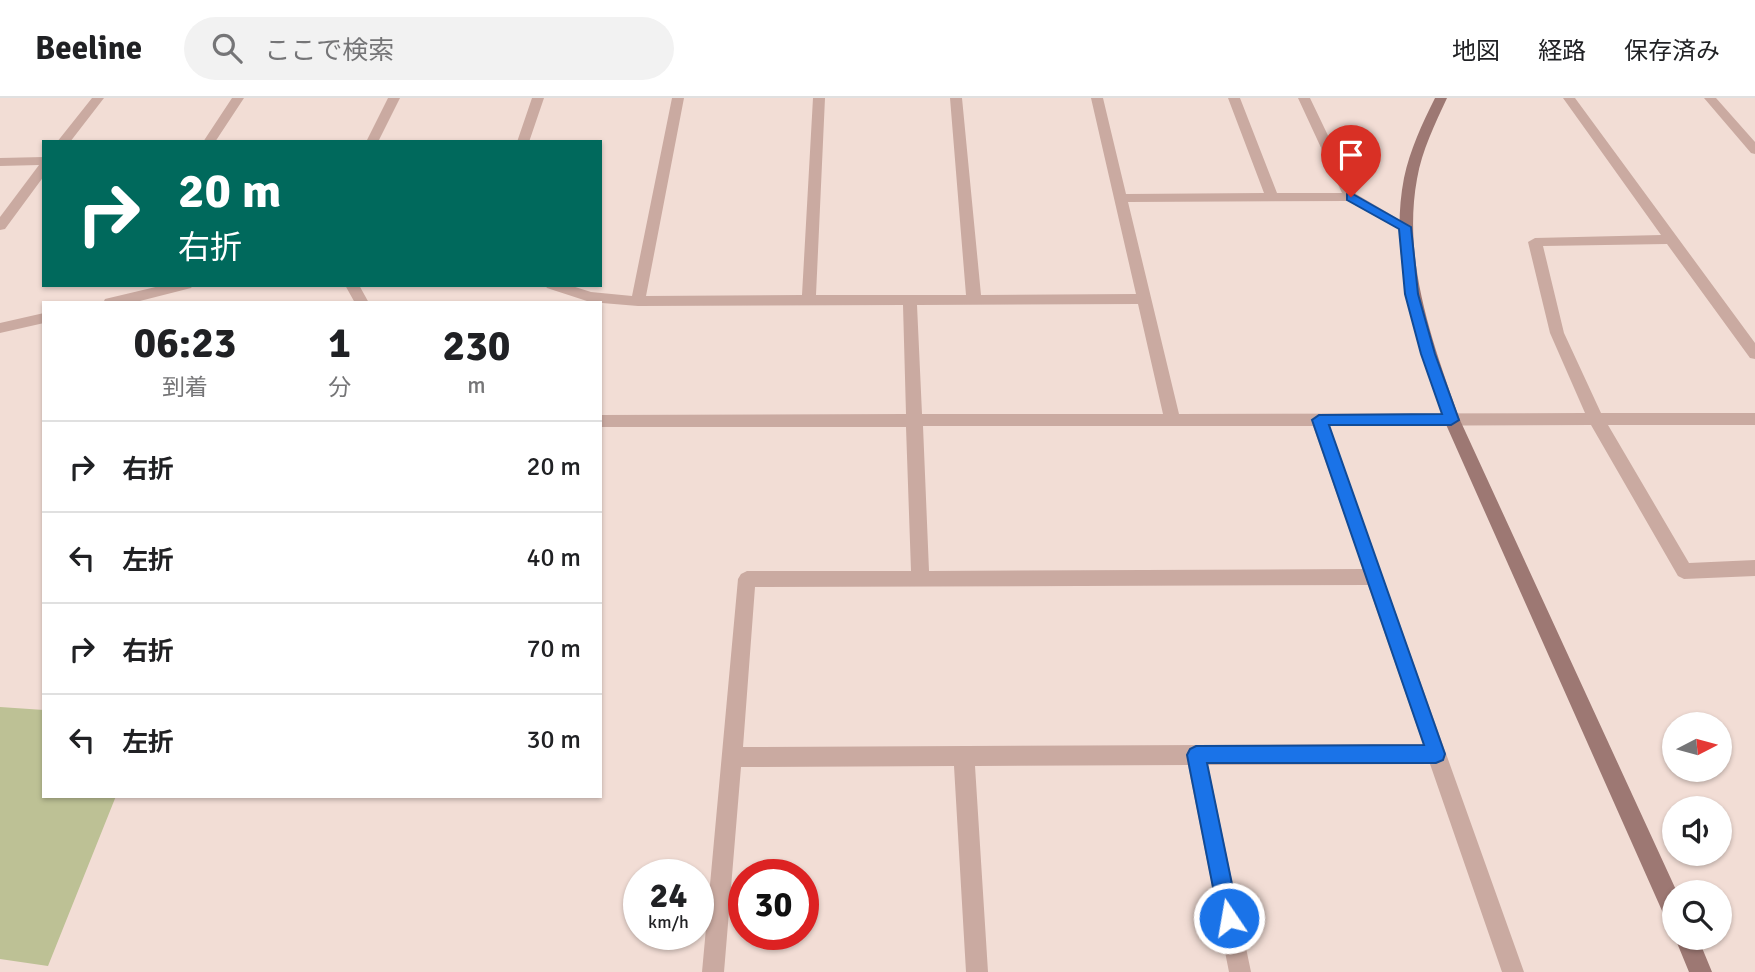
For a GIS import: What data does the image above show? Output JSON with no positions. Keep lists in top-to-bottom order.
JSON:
{
  "north": "right",
  "page": {
    "header": "Beeline",
    "search": "ここで検索",
    "nav": ["地図", "経路", "保存済み"],
    "turn": ["20 m", "右折"],
    "eta": [
      "06:23",
      "到着",
      "1",
      "分",
      "230",
      "m"
    ],
    "list": [
      {
        "name": "右折",
        "value": "20 m"
      },
      {
        "name": "左折",
        "value": "40 m"
      },
      {
        "name": "右折",
        "value": "70 m"
      },
      {
        "name": "左折",
        "value": "30 m"
      }
    ],
    "speed": "24 km/h",
    "limit": "30"
  }
}
